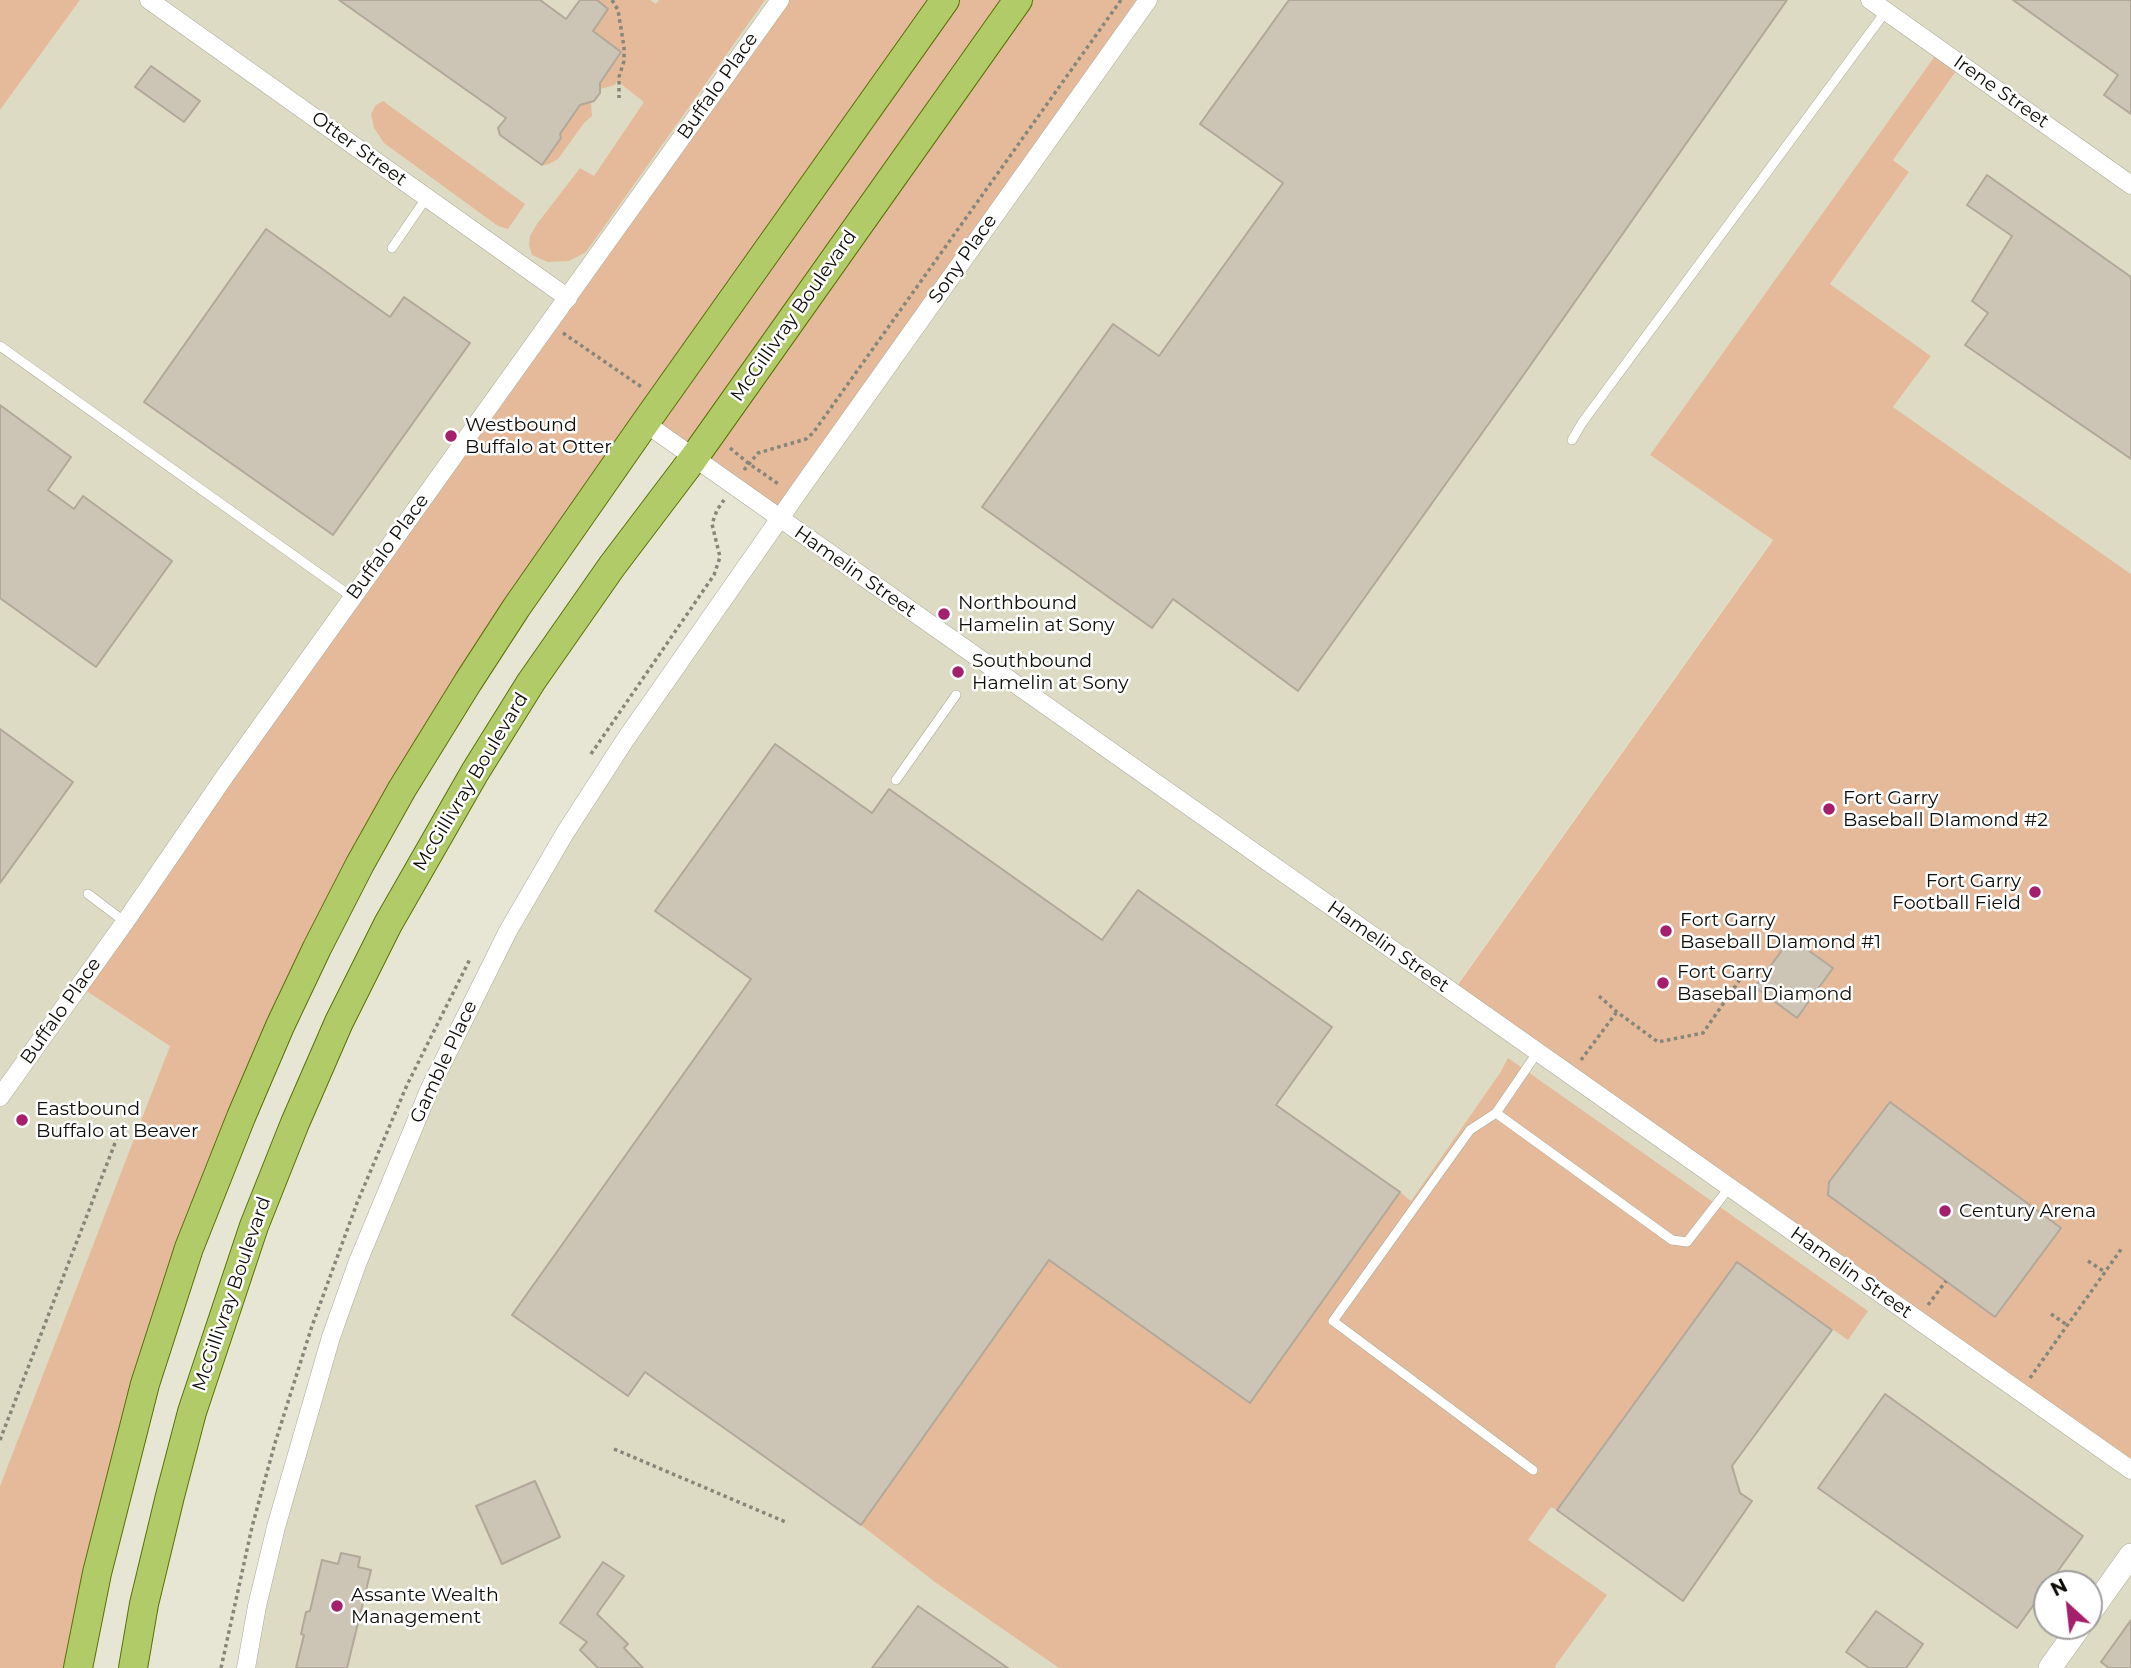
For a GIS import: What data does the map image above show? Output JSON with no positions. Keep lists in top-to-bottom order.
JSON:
{
  "streets": {
    "main road": ["McGillivray Boulevard"],
    "street": [
      "Buffalo Place",
      "Irene Street",
      "Otter Street",
      "Sony Place",
      "Hamelin Street",
      "Gamble Place"
    ]
  },
  "crossings": [
    ["Buffalo Place", "Otter Street"],
    ["Sony Place", "Hamelin Street"],
    ["Sony Place", "Gamble Place"],
    ["McGillivray Boulevard", "Hamelin Street"],
    ["Hamelin Street", "Gamble Place"]
  ],
  "places": [
    "Westbound Buffalo at Otter",
    "Northbound Hamelin at Sony",
    "Southbound Hamelin at Sony",
    "Fort Garry Baseball DIamond #2",
    "Fort Garry Football Field",
    "Fort Garry Baseball DIamond #1",
    "Fort Garry Baseball Diamond",
    "Eastbound Buffalo at Beaver",
    "Century Arena",
    "Assante Wealth Management"
  ],
  "north": "top left"
}
